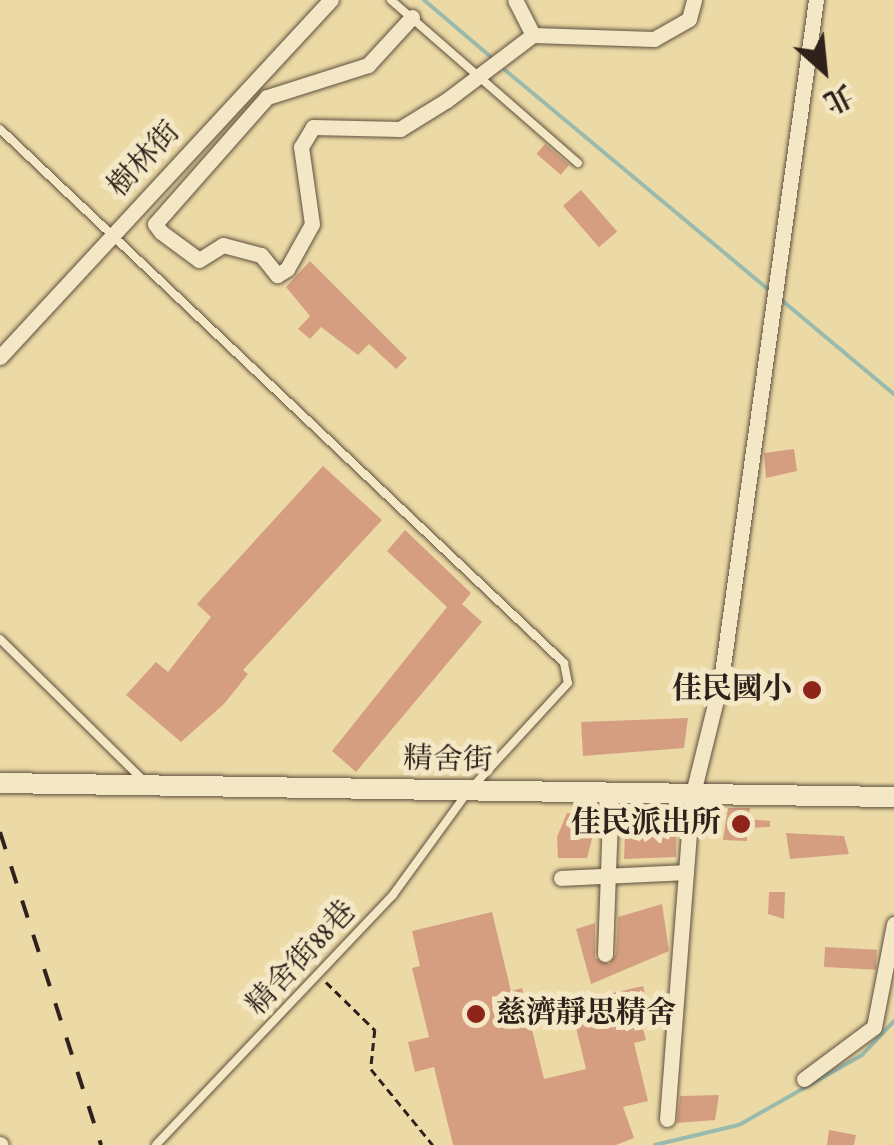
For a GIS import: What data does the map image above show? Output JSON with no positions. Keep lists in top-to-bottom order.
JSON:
{
  "streets": {
    "street": ["樹林街", "精舍街"],
    "lane": ["精舍街88巷"]
  },
  "crossings": [
    ["樹林街", "精舍街88巷"],
    ["精舍街", "精舍街88巷"]
  ],
  "places": ["佳民國小", "佳民派出所", "慈濟靜思精舍"],
  "north": "bottom right"
}
